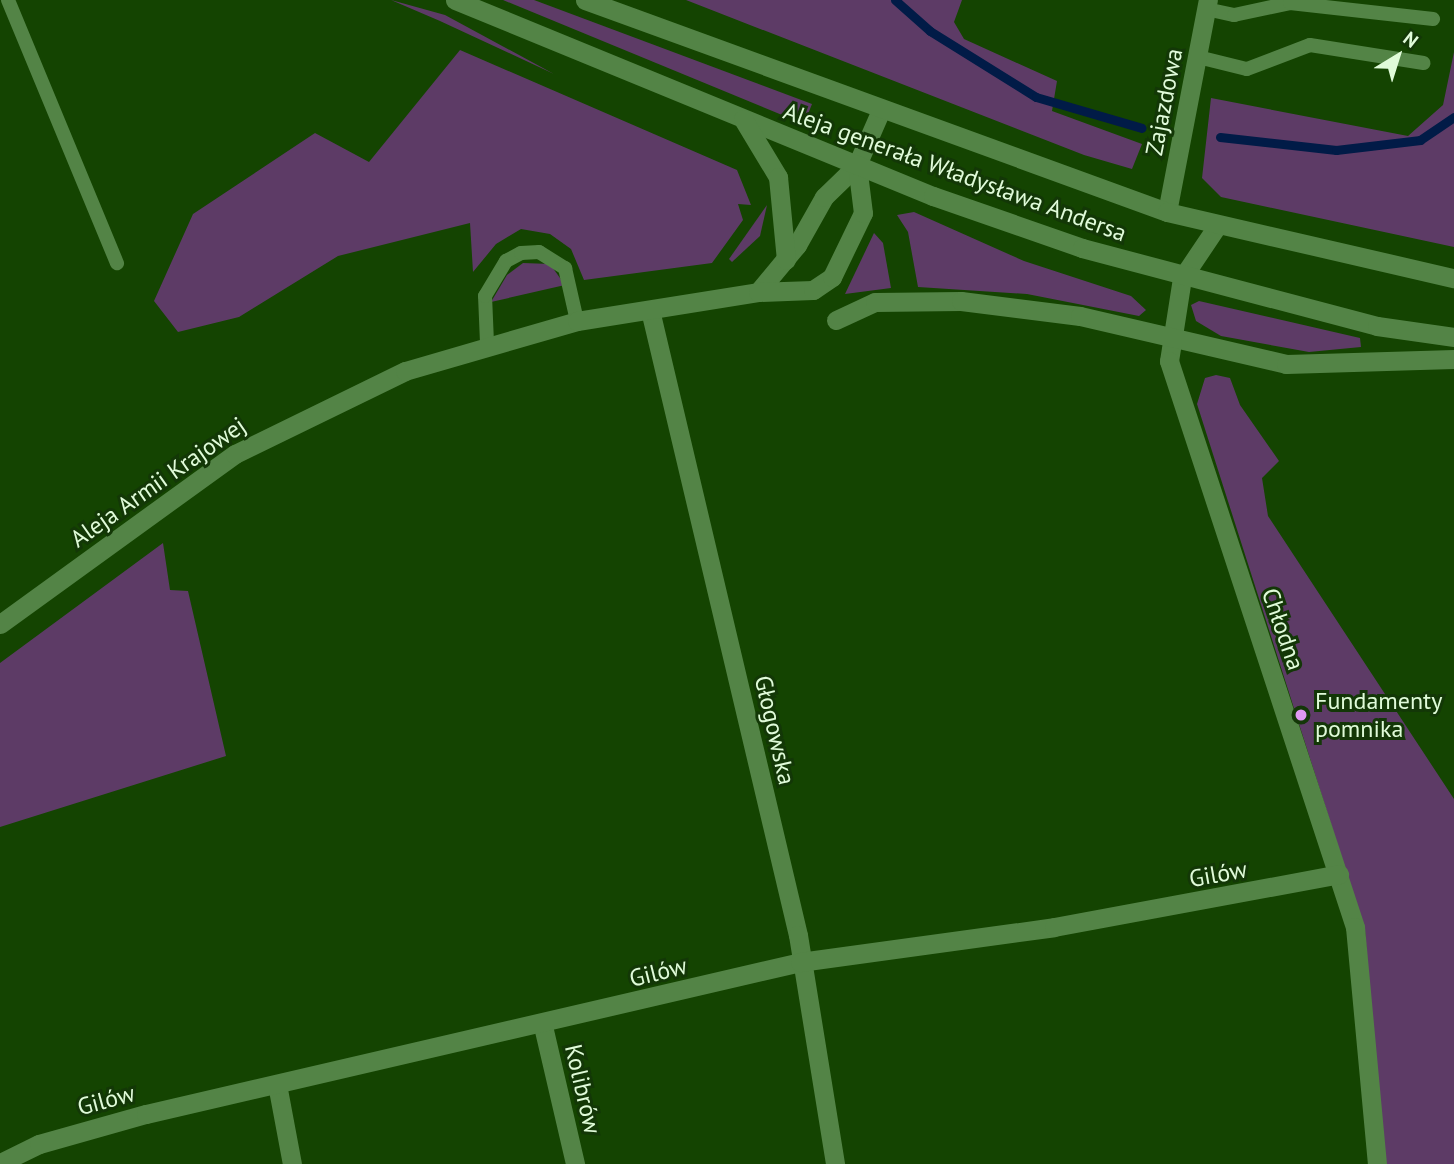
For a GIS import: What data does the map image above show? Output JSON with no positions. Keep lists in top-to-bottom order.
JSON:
{
  "streets": {
    "street": [
      "Zajazdowa",
      "Aleja generała Władysława Andersa",
      "Aleja Armii Krajowej",
      "Chłodna",
      "Głogowska",
      "Gilów",
      "Kolibrów"
    ]
  },
  "crossings": [
    ["Zajazdowa", "Aleja generała Władysława Andersa"],
    ["Aleja generała Władysława Andersa", "Aleja Armii Krajowej"],
    ["Aleja generała Władysława Andersa", "Chłodna"],
    ["Aleja Armii Krajowej", "Głogowska"],
    ["Chłodna", "Gilów"],
    ["Głogowska", "Gilów"],
    ["Gilów", "Kolibrów"]
  ],
  "places": ["Fundamenty pomnika"],
  "north": "top right"
}
